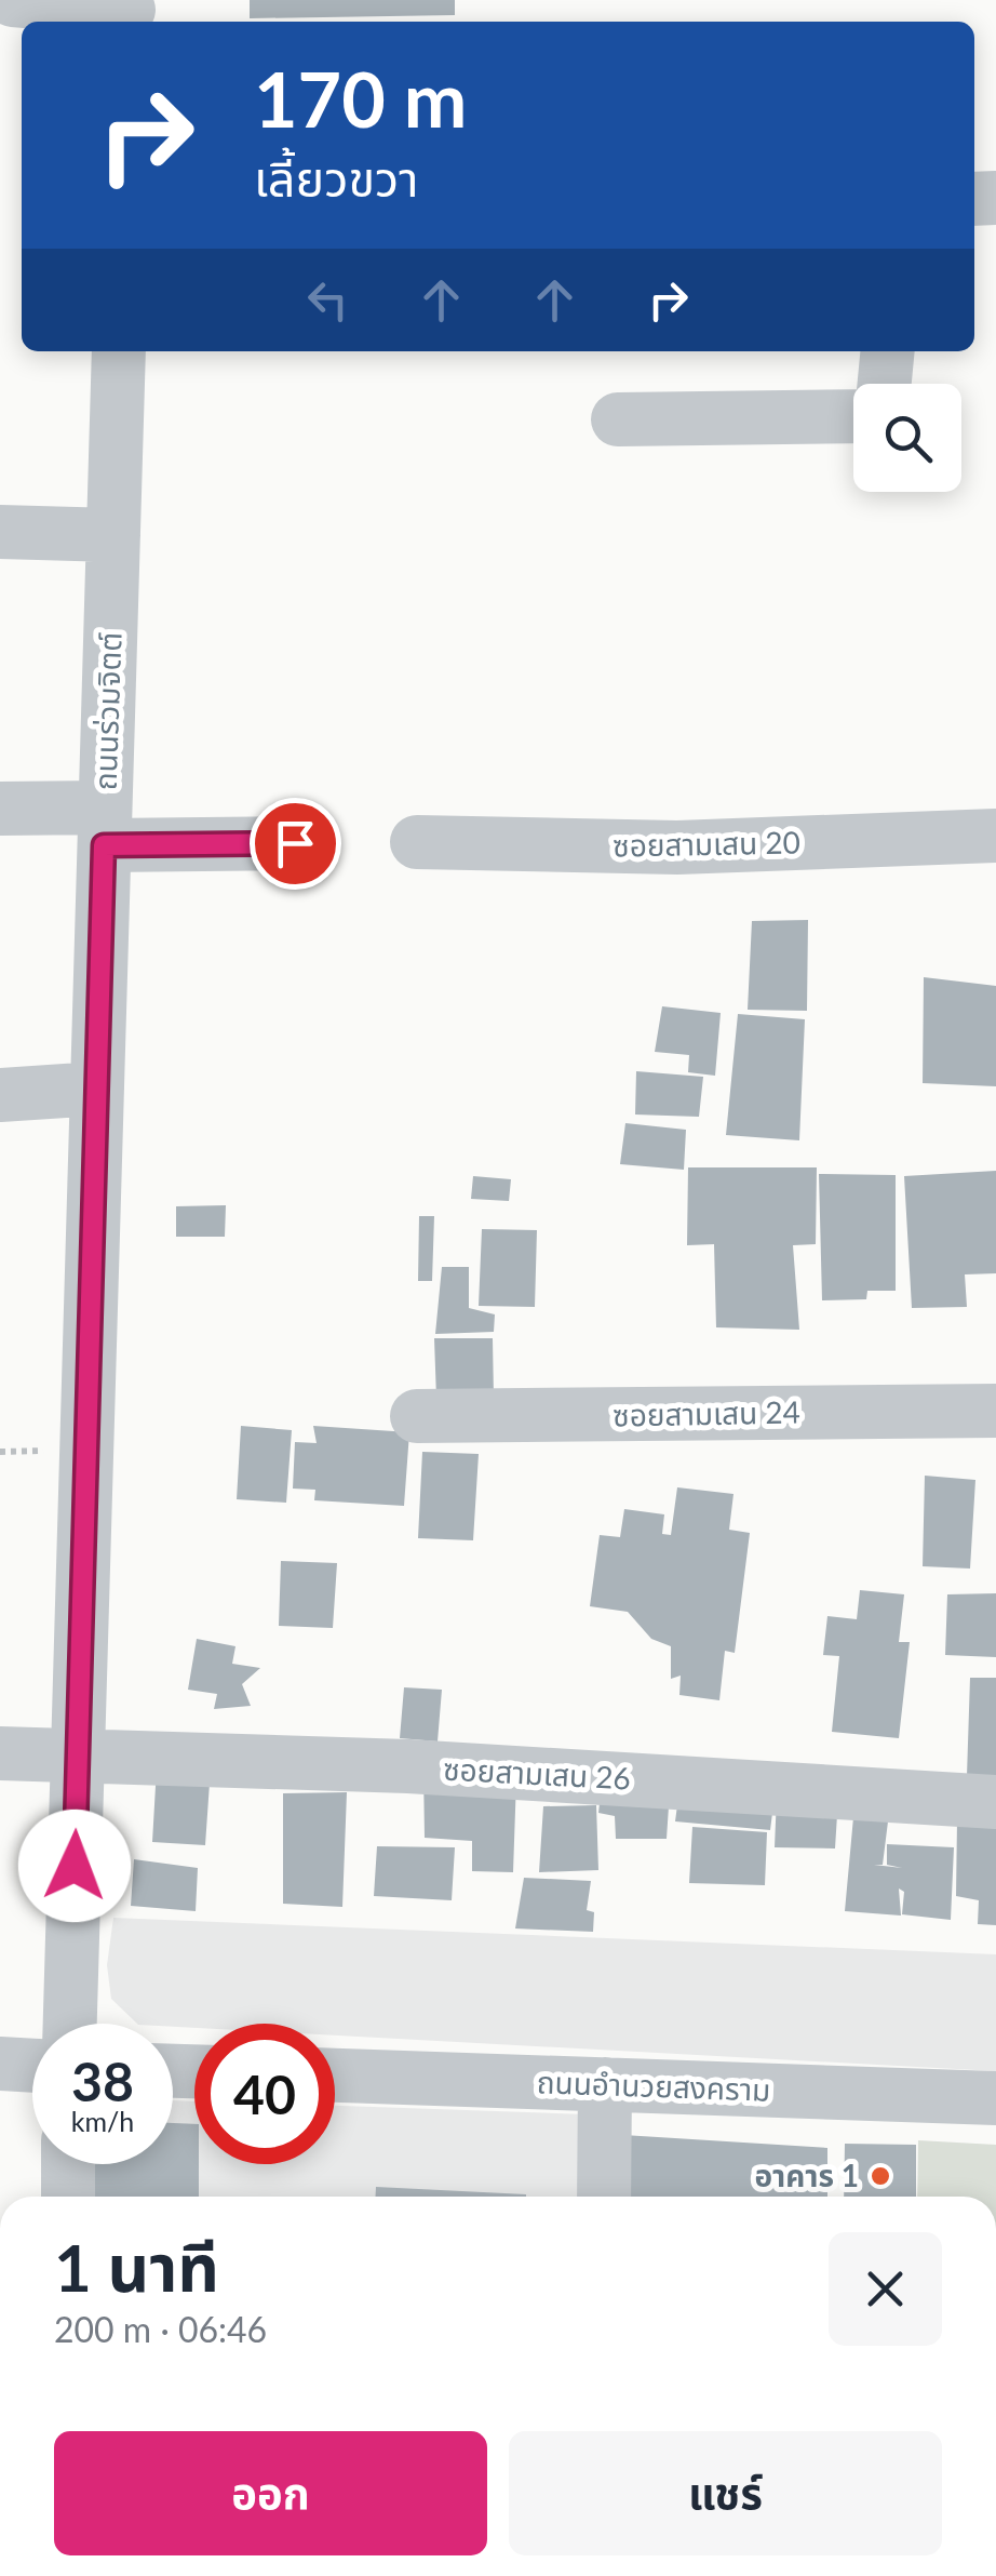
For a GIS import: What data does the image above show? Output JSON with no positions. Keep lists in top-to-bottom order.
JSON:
{
  "streets": {
    "street": [
      "ถนนร่วมจิตต์",
      "ซอยสามเสน 20",
      "ซอยสามเสน 24",
      "ซอยสามเสน 26",
      "ถนนอำนวยสงคราม"
    ]
  },
  "crossings": [
    ["ถนนร่วมจิตต์", "ซอยสามเสน 26"]
  ],
  "places": ["อาคาร 1"],
  "page": {
    "turn": ["170 m", "เลี้ยวขวา"],
    "speed": "38 km/h",
    "limit": "40",
    "heading": ["1 นาที", "200 m · 06:46"],
    "buttons": ["ออก", "แชร์"]
  }
}
